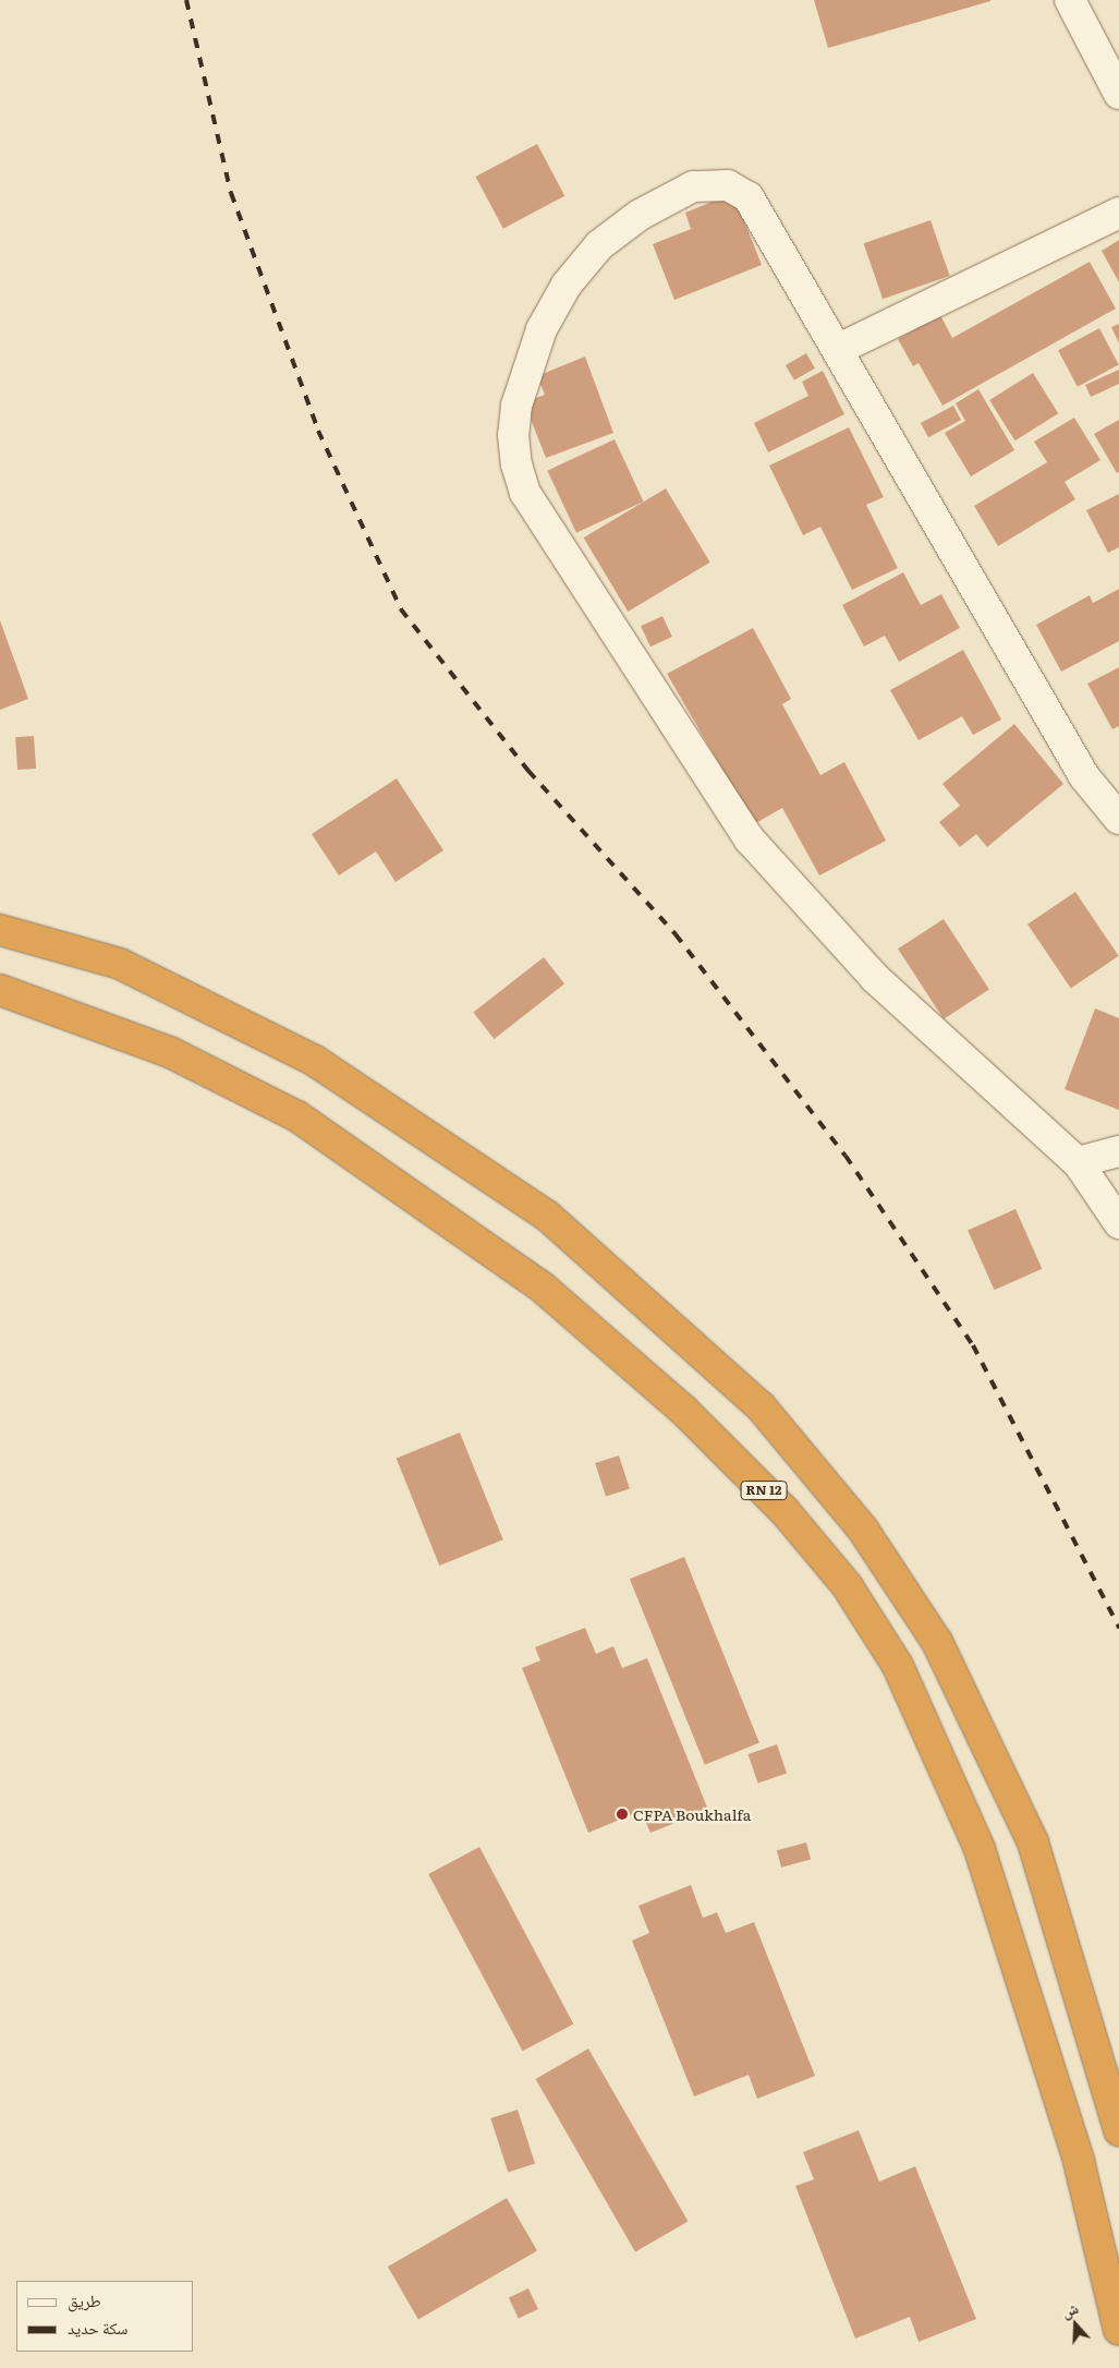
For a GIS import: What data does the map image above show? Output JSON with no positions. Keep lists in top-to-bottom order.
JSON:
{
  "streets": {
    "highway": ["RN 12"]
  },
  "places": ["CFPA Boukhalfa"],
  "legend": ["طريق", "سكة حديد"],
  "north": "top"
}
